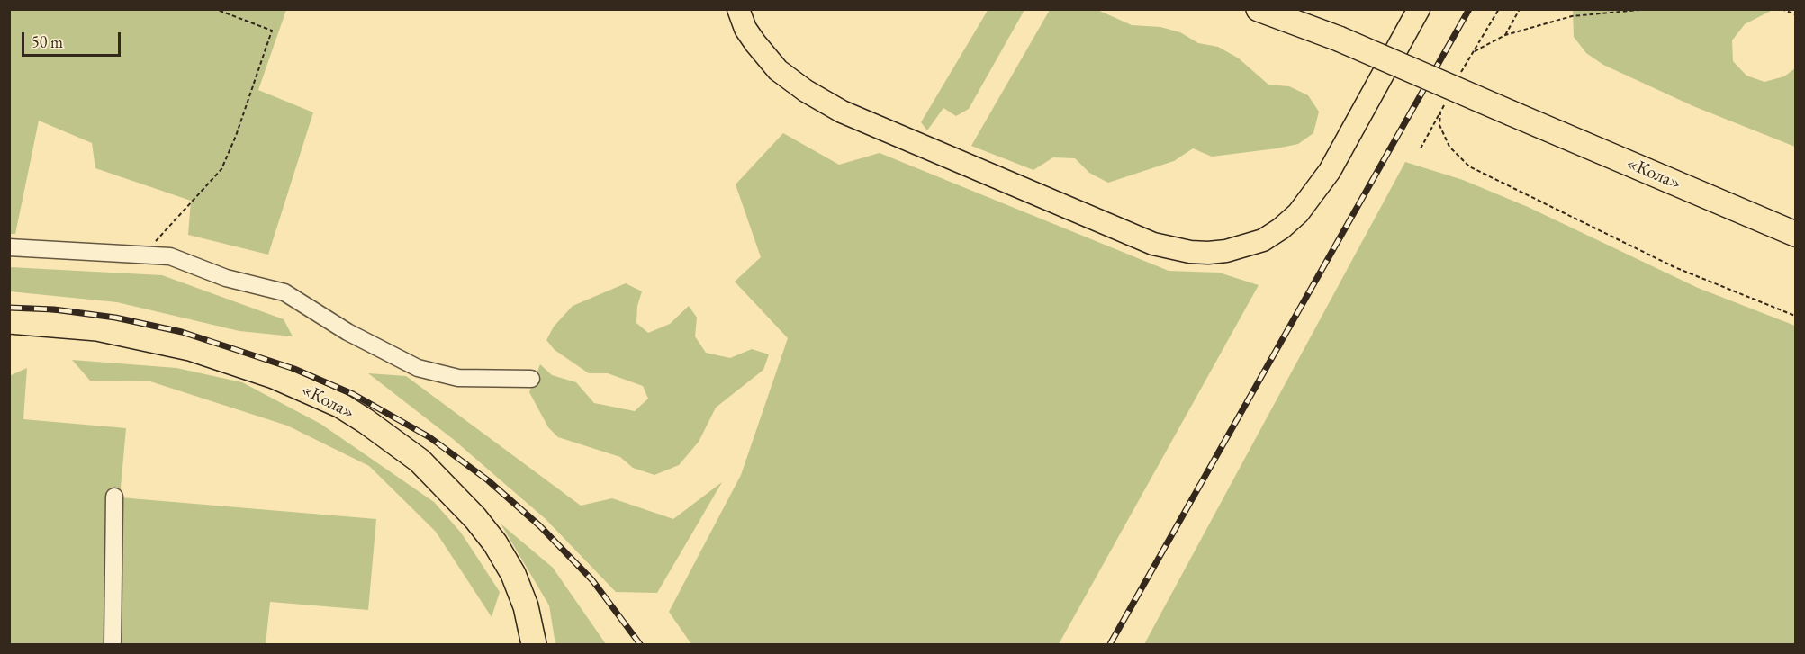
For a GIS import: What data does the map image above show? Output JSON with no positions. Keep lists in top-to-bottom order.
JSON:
{
  "streets": {
    "highway": ["«Кола»"]
  },
  "scale_bar": "50 m"
}
